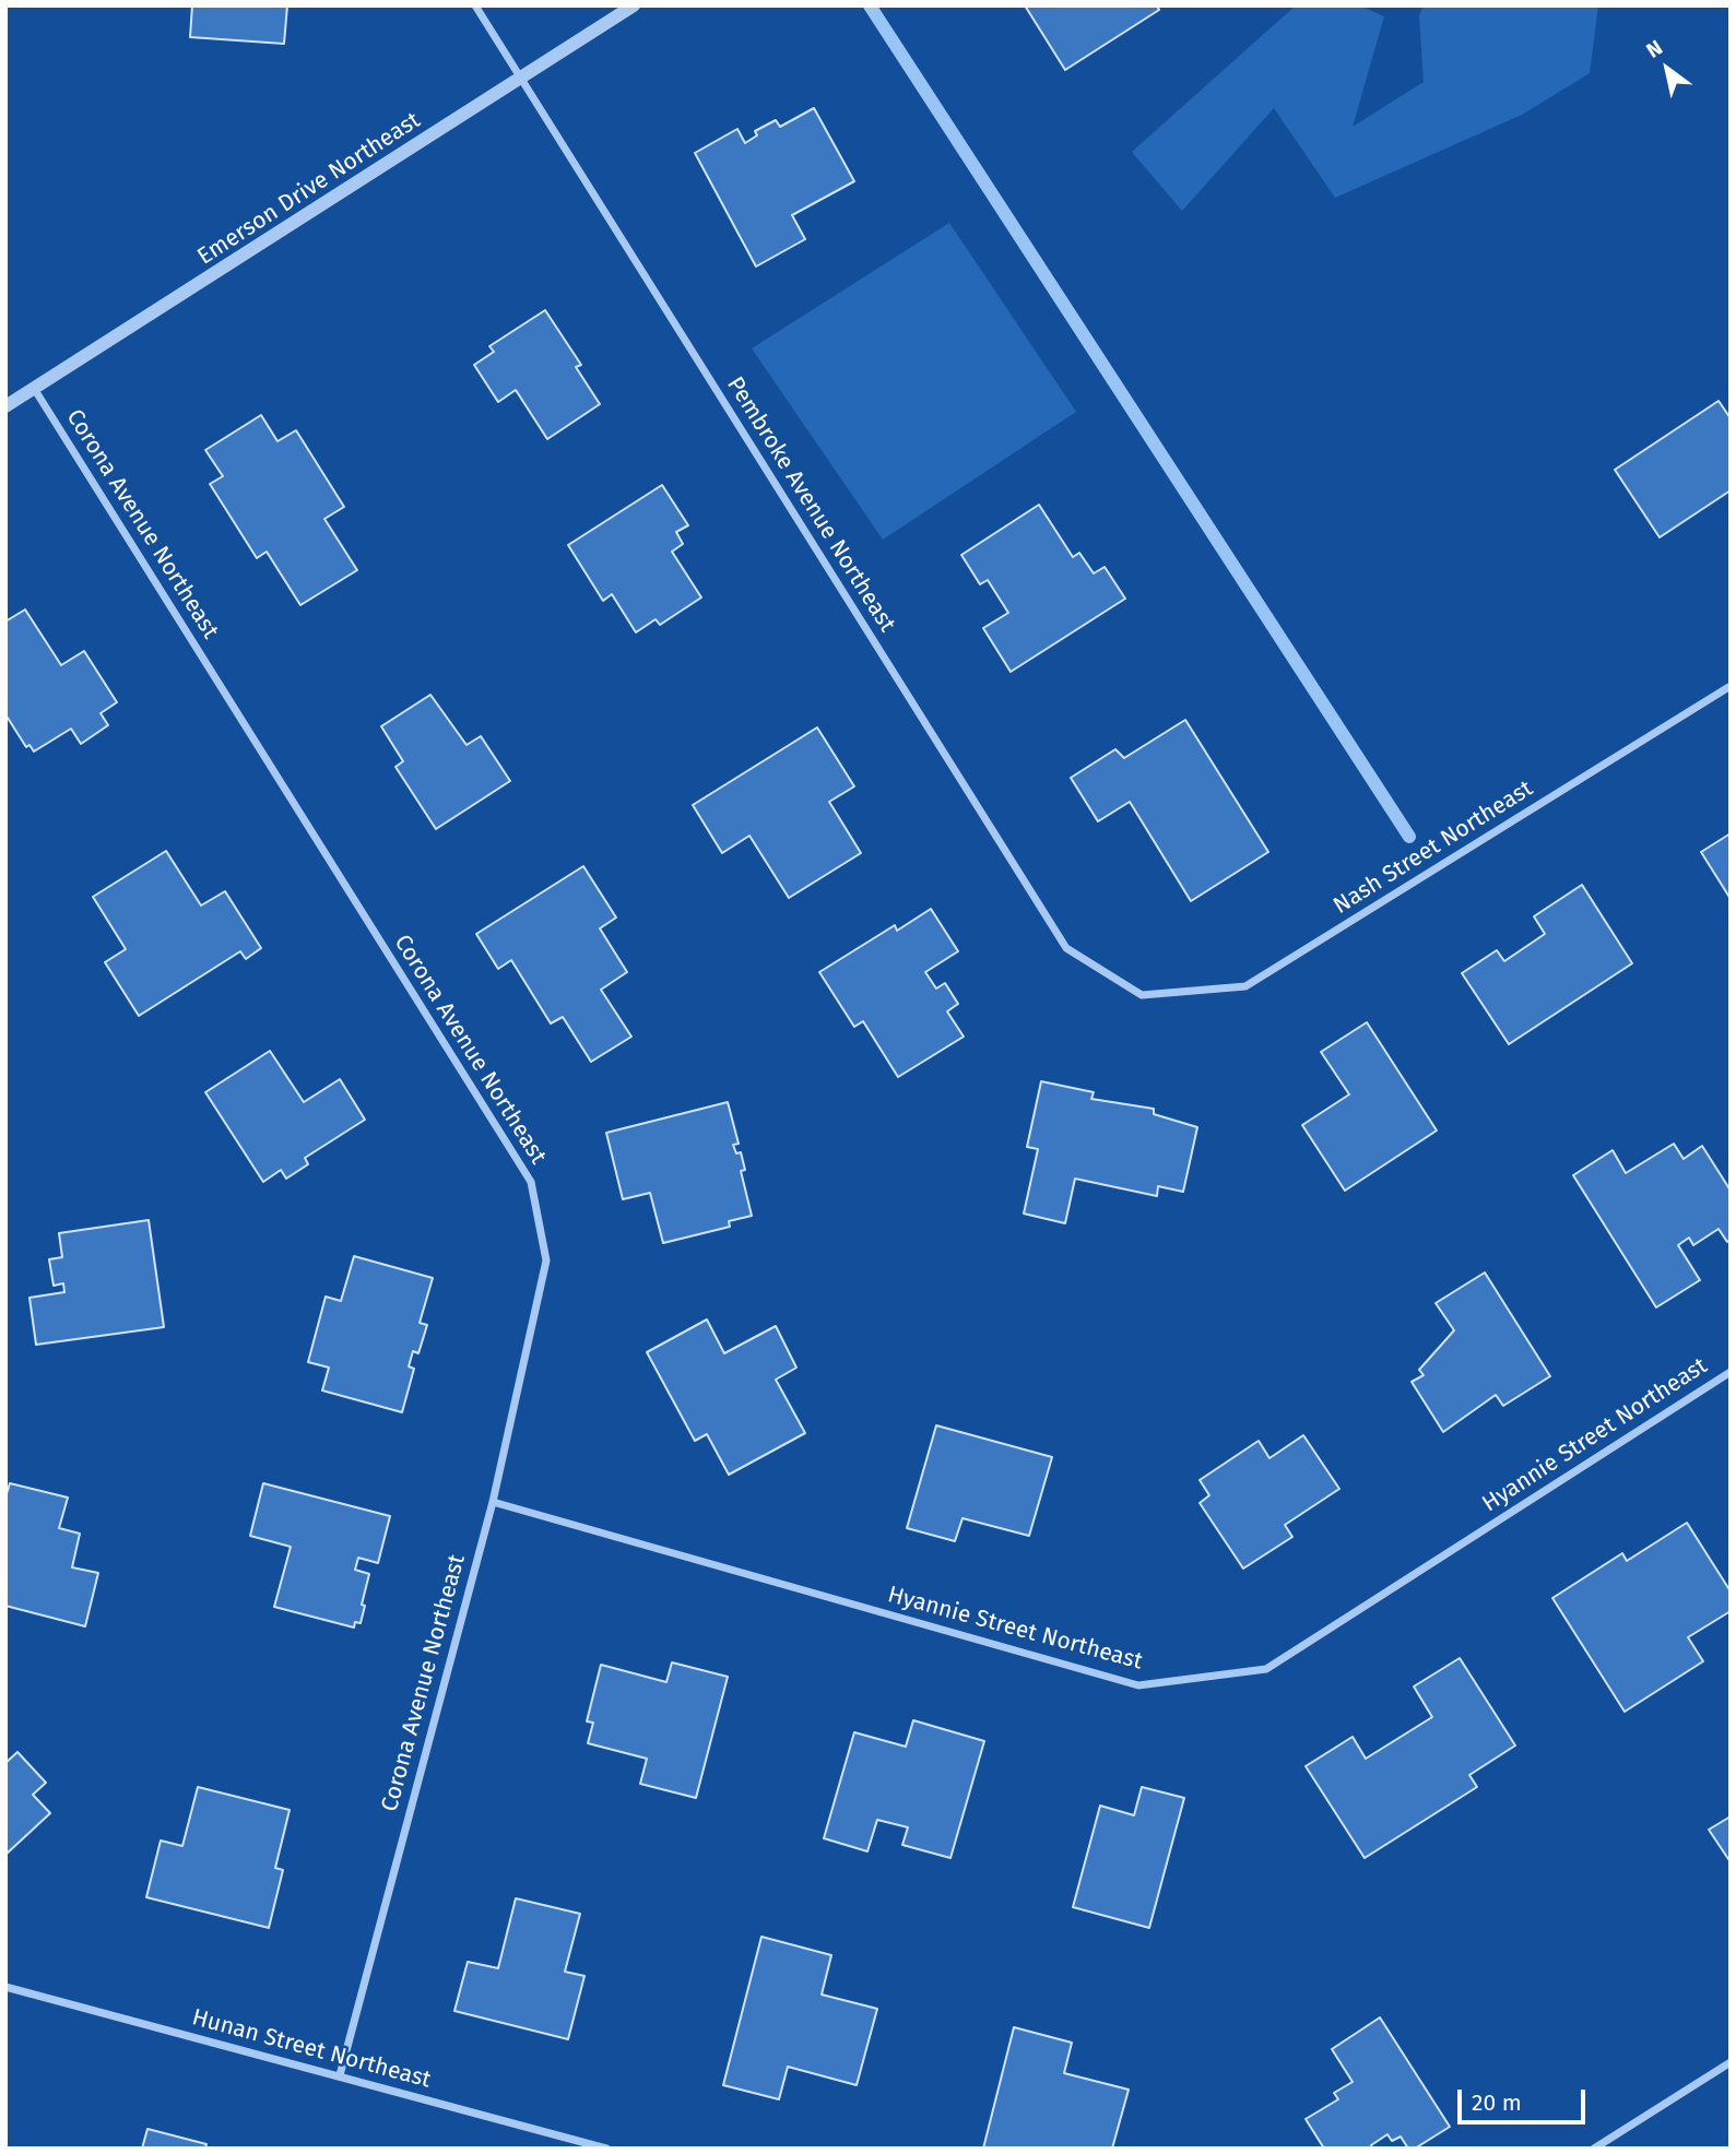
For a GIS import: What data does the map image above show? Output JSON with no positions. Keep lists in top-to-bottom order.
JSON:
{
  "streets": {
    "street": [
      "Emerson Drive Northeast",
      "Pembroke Avenue Northeast",
      "Corona Avenue Northeast",
      "Nash Street Northeast",
      "Hyannie Street Northeast",
      "Hunan Street Northeast"
    ]
  },
  "crossings": [
    ["Emerson Drive Northeast", "Pembroke Avenue Northeast"],
    ["Emerson Drive Northeast", "Corona Avenue Northeast"],
    ["Pembroke Avenue Northeast", "Nash Street Northeast"],
    ["Corona Avenue Northeast", "Hyannie Street Northeast"],
    ["Corona Avenue Northeast", "Hunan Street Northeast"]
  ],
  "scale_bar": "20 m",
  "north": "top left"
}
